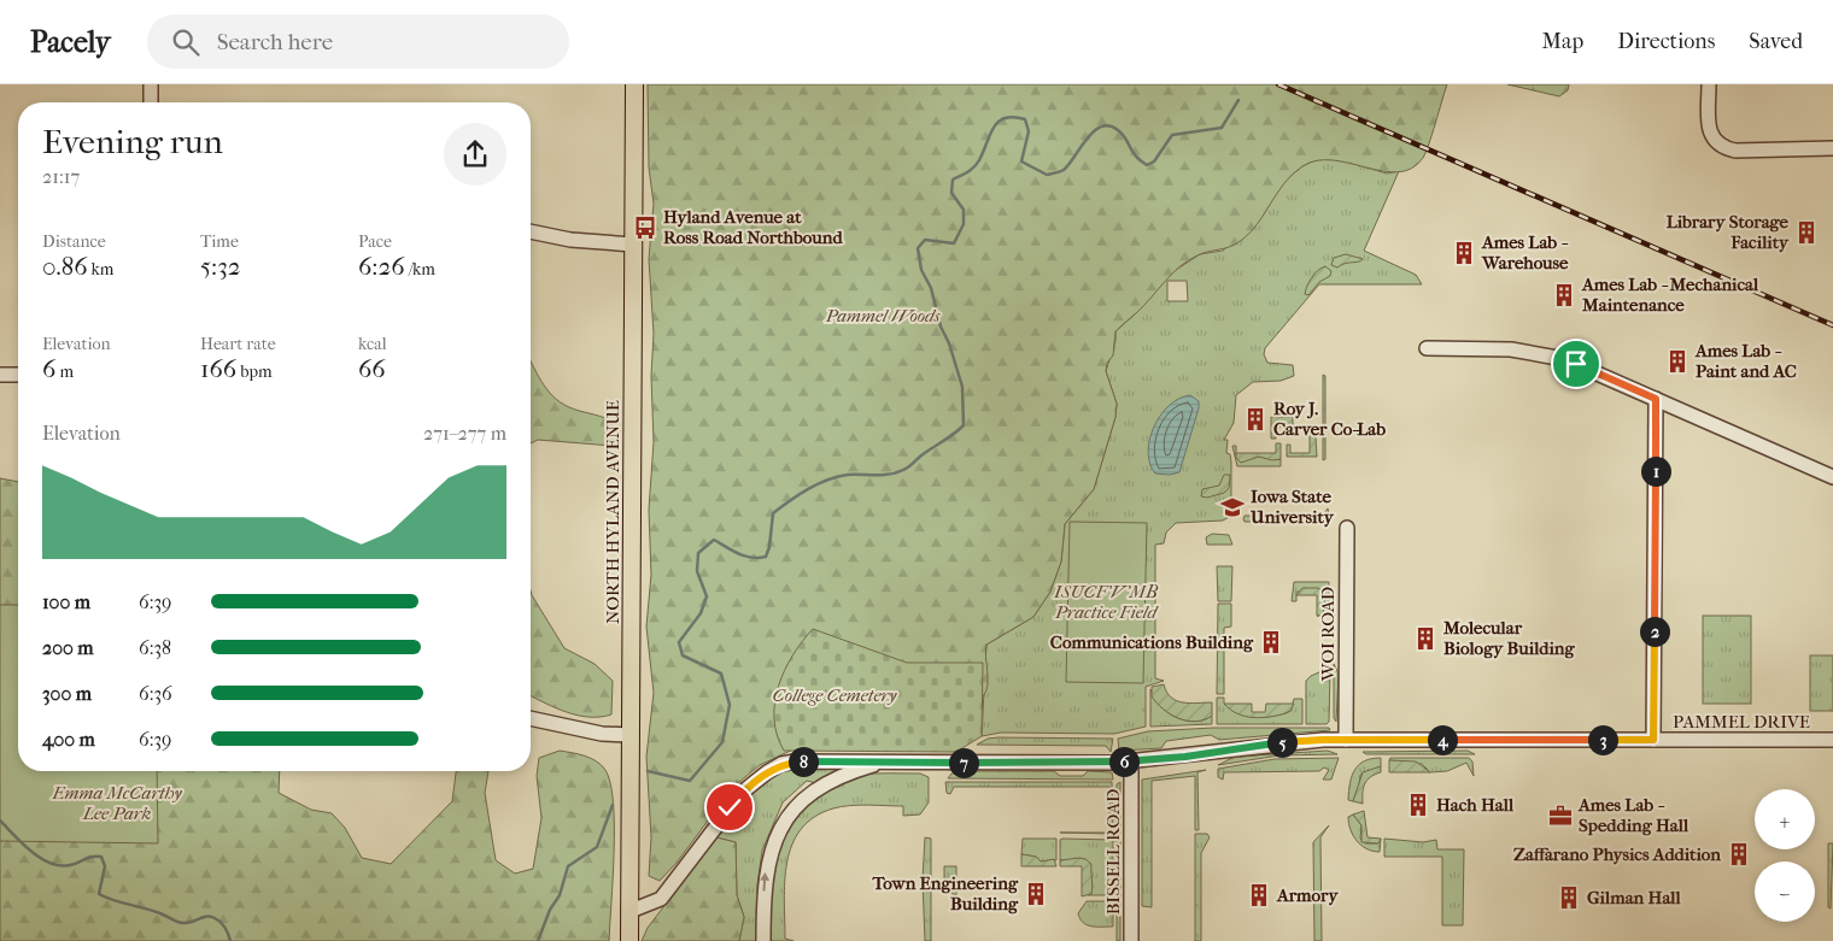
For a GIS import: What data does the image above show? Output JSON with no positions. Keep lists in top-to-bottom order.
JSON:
{
  "streets": {
    "main road": ["NORTH HYLAND AVENUE"],
    "street": ["WOI ROAD", "PAMMEL DRIVE", "BISSELL ROAD"]
  },
  "crossings": [
    ["NORTH HYLAND AVENUE", "PAMMEL DRIVE"],
    ["WOI ROAD", "PAMMEL DRIVE"],
    ["PAMMEL DRIVE", "BISSELL ROAD"]
  ],
  "parks": [
    "Pammel Woods",
    "ISUCF'V'MB Practice Field",
    "College Cemetery",
    "Emma McCarthy Lee Park"
  ],
  "places": {
    "bus stop": ["Hyland Avenue at Ross Road Northbound"],
    "building": [
      "Library Storage Facility",
      "Ames Lab - Warehouse",
      "Ames Lab - Mechanical Maintenance",
      "Ames Lab - Paint and AC",
      "Roy J. Carver Co-Lab",
      "Molecular Biology Building",
      "Communications Building",
      "Hach Hall",
      "Zaffarano Physics Addition",
      "Town Engineering Building",
      "Armory",
      "Gilman Hall"
    ],
    "school or university": ["Iowa State University"],
    "office": ["Ames Lab - Spedding Hall"]
  },
  "page": {
    "header": "Pacely",
    "search": "Search here",
    "nav": ["Map", "Directions", "Saved"],
    "heading": ["Evening run", "21:17"],
    "stats": [
      ["Distance", "0.86 km"],
      ["Time", "5:32"],
      ["Pace", "6:26 /km"],
      ["Elevation", "6 m"],
      ["Heart rate", "166 bpm"],
      ["kcal", "66"]
    ],
    "chart": ["Elevation", "271–277 m"],
    "pins": [
      "1",
      "2",
      "3",
      "4",
      "5",
      "6",
      "8",
      "7"
    ],
    "list": [
      {
        "name": "100 m",
        "note": "6:39"
      },
      {
        "name": "200 m",
        "note": "6:38"
      },
      {
        "name": "300 m",
        "note": "6:36"
      },
      {
        "name": "400 m",
        "note": "6:39"
      }
    ],
    "map_buttons": ["+", "−"]
  }
}
